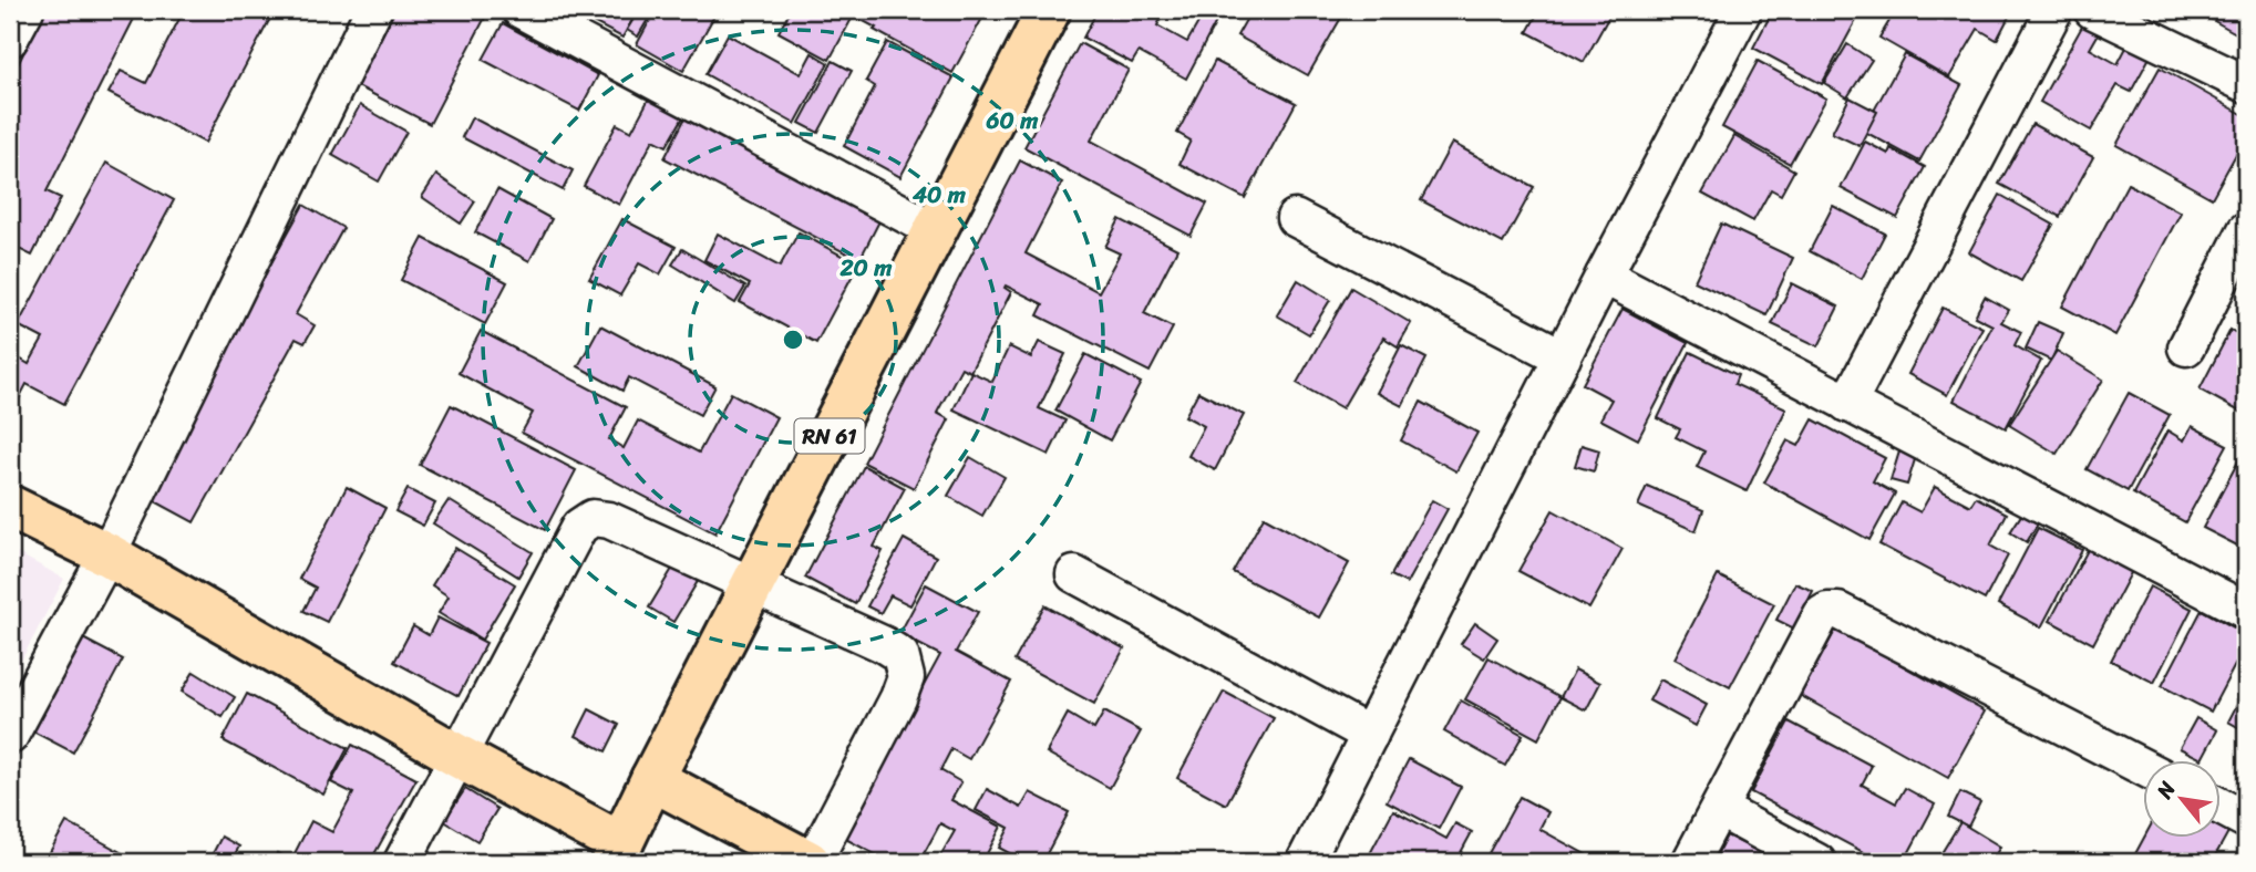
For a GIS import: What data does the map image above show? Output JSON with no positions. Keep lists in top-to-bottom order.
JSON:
{
  "streets": {
    "main road": ["RN 61"]
  },
  "north": "top left",
  "rings": ["60 m", "40 m", "20 m"]
}
